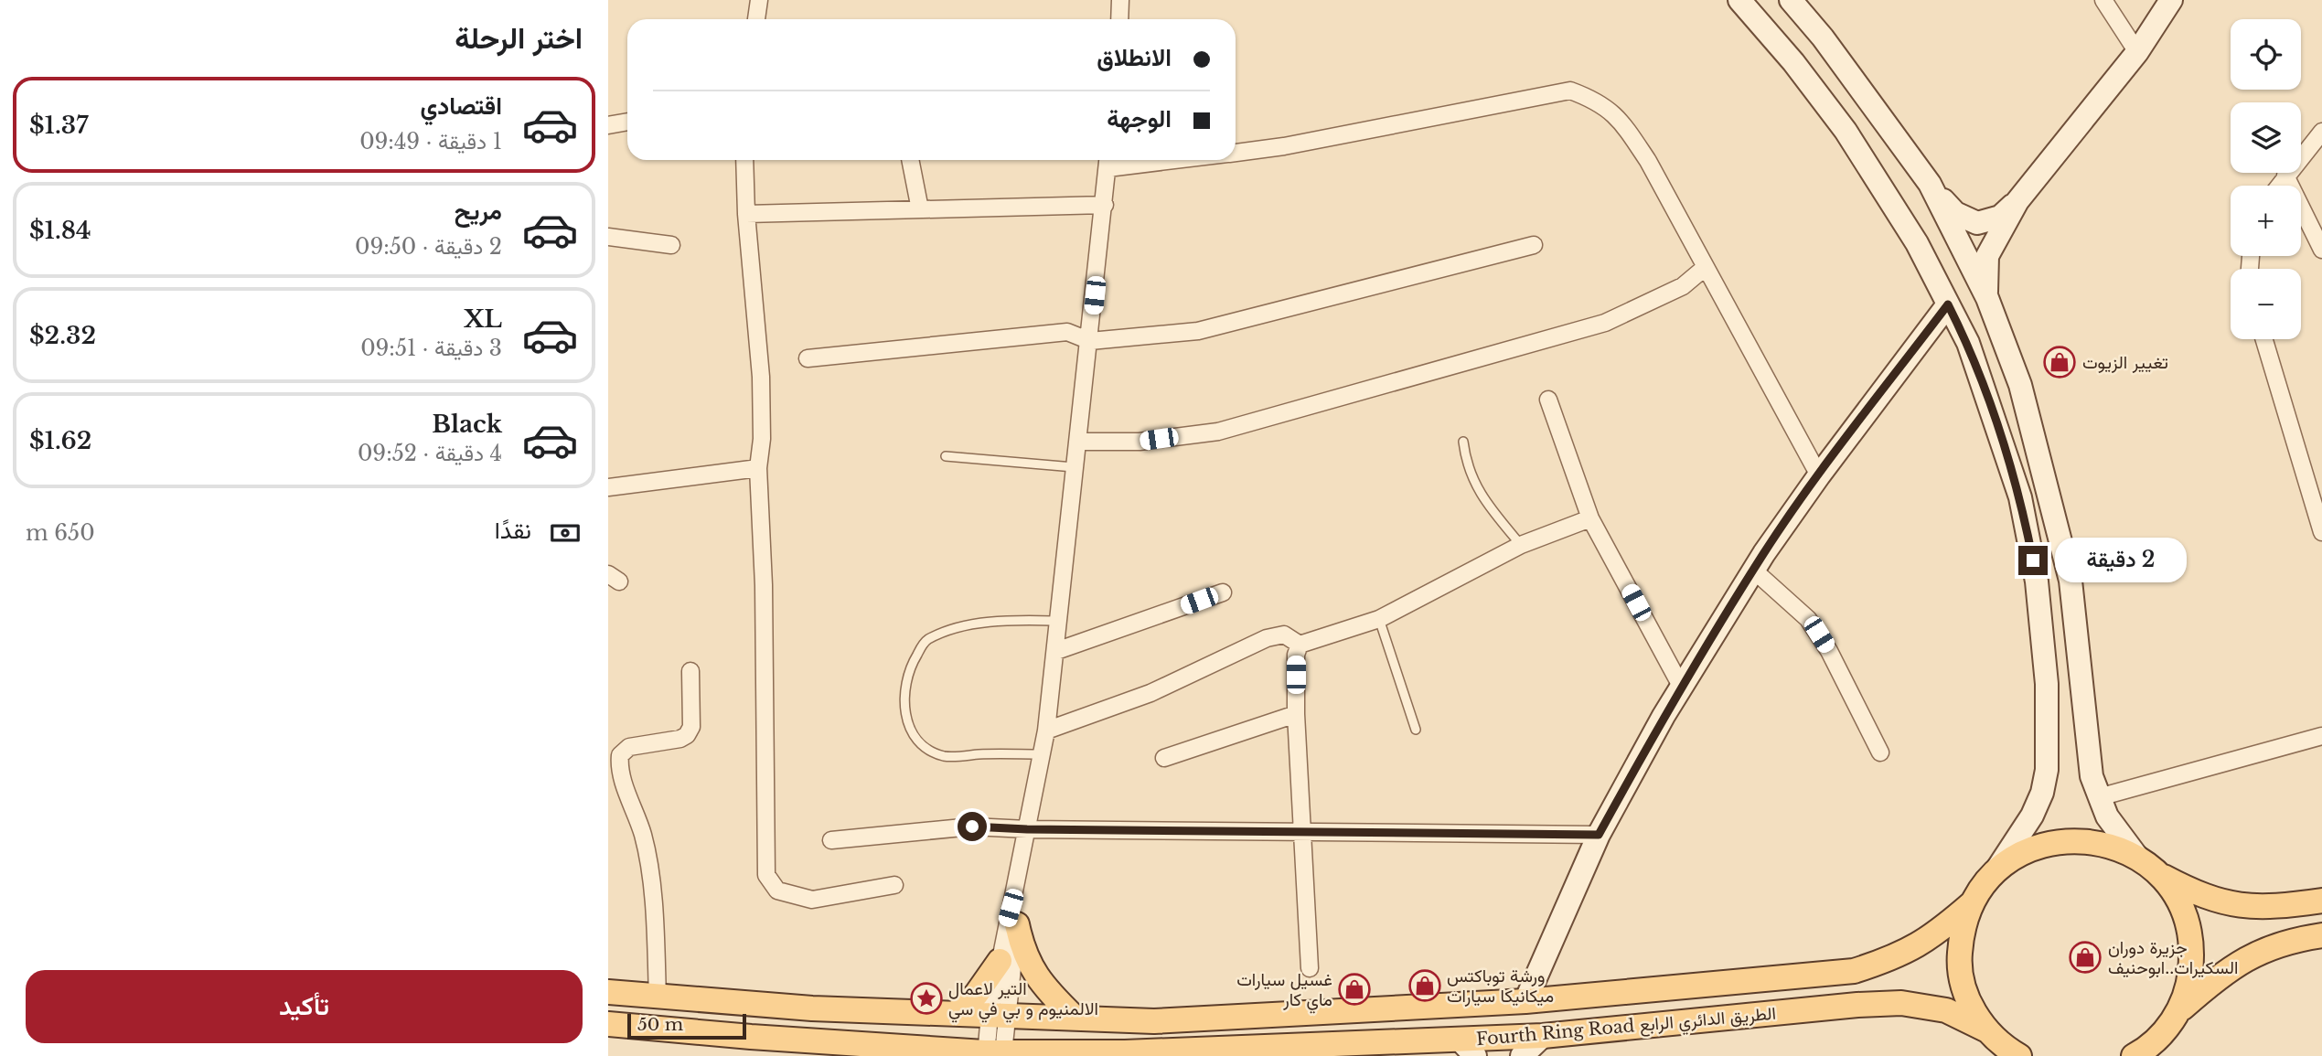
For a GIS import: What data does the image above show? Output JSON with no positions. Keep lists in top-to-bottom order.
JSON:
{
  "streets": {
    "main road": ["Fourth Ring Road الطريق الدائري الرابع"]
  },
  "places": {
    "shop": [
      "تغيير الزيوت",
      "جزيرة دوران السكيرات..ابوحنيف",
      "ورشة توباكتس ميكانيكا سيارات",
      "غسيل سيارات ماي كار"
    ],
    "place": ["التير لاعمال الالمنيوم و بي في سي"]
  },
  "scale_bar": "50 m",
  "page": {
    "heading": "اختر الرحلة",
    "map_buttons": ["+", "−"],
    "banner": ["الانطلاق", "الوجهة"],
    "list": [
      {
        "name": "اقتصادي",
        "note": "1 دقيقة · 09:49",
        "value": "$1.37"
      },
      {
        "name": "مريح",
        "note": "2 دقيقة · 09:50",
        "value": "$1.84"
      },
      {
        "name": "XL",
        "note": "3 دقيقة · 09:51",
        "value": "$2.32"
      },
      {
        "name": "Black",
        "note": "4 دقيقة · 09:52",
        "value": "$1.62"
      }
    ],
    "pay": ["نقدًا", "650 m"],
    "bubble": "2 دقيقة",
    "buttons": "تأكيد",
    "scale": "50 m"
  }
}
